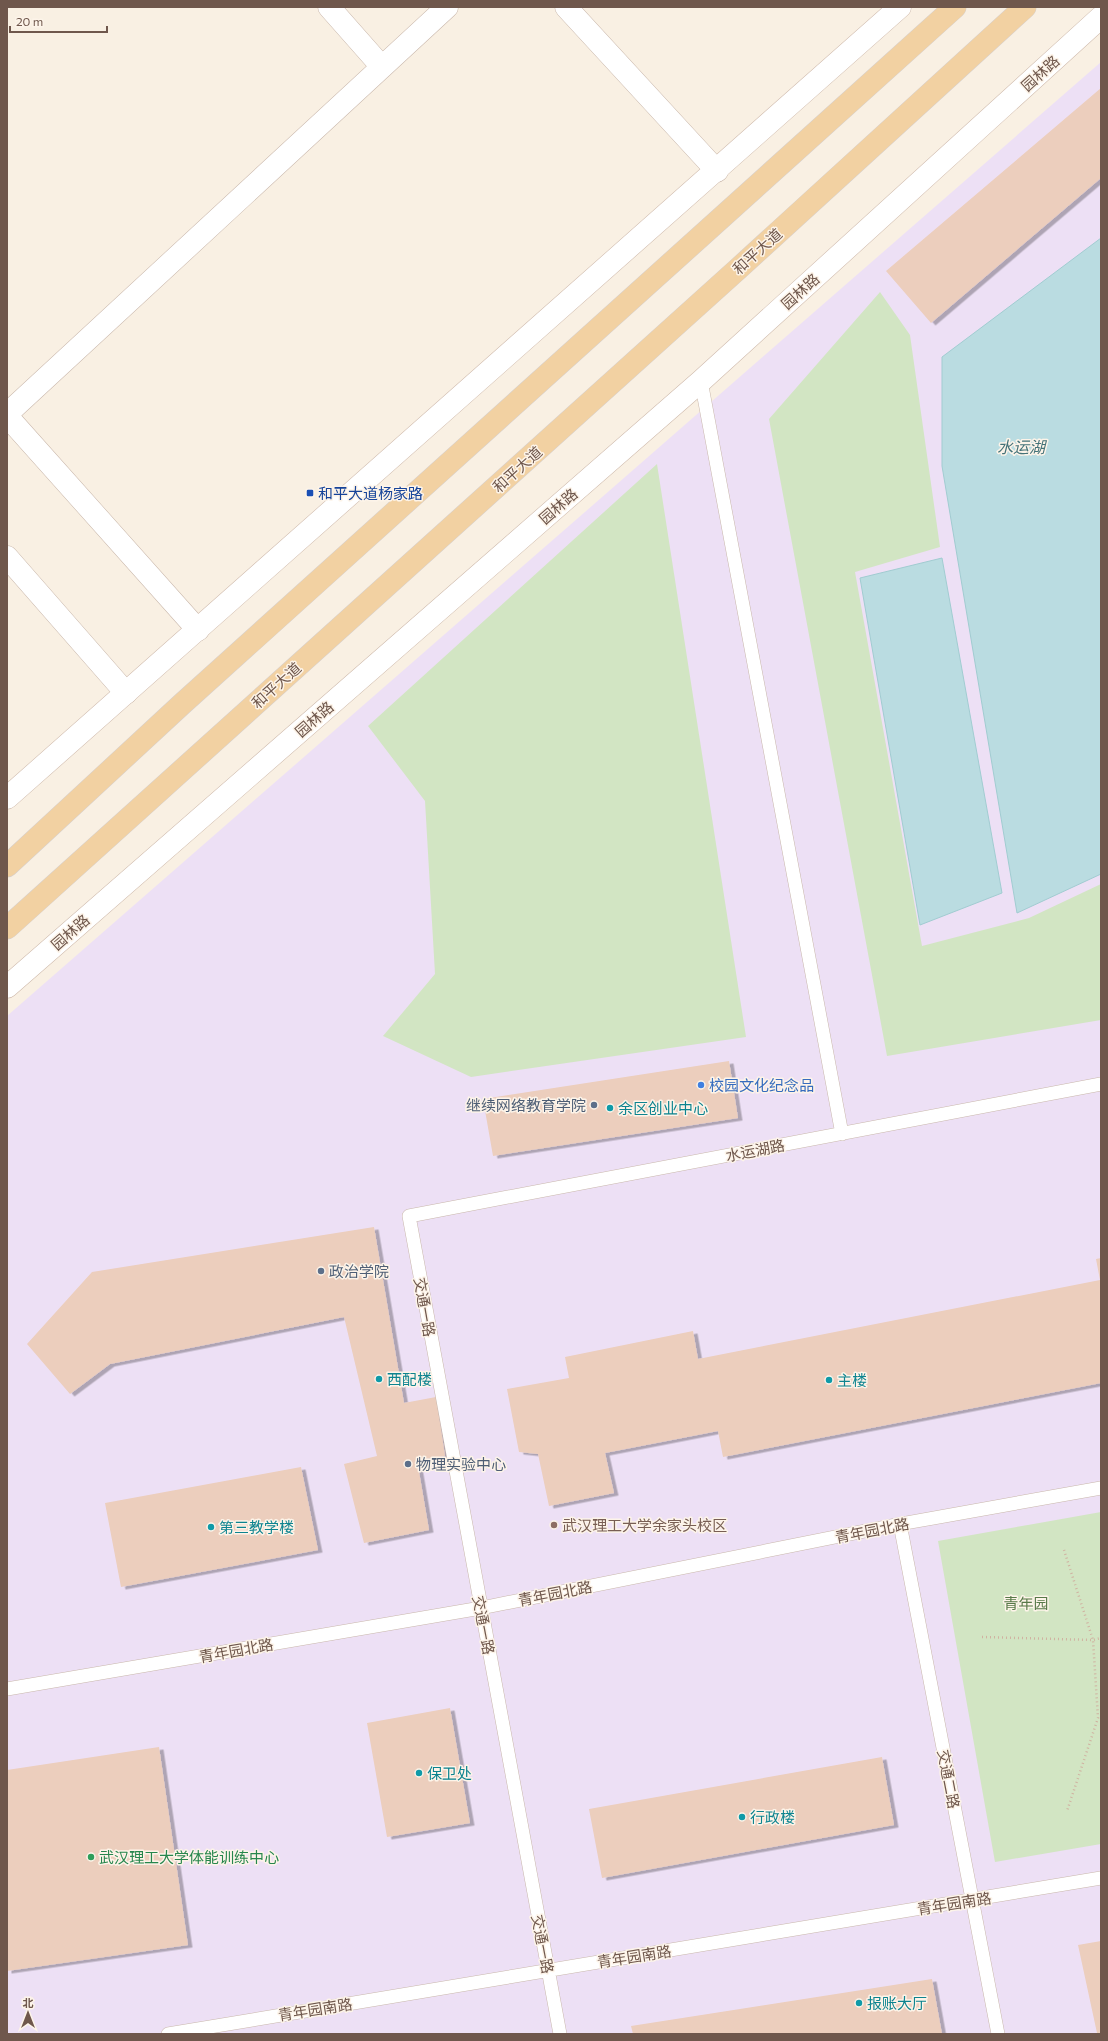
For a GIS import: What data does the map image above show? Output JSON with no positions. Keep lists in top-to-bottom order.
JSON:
{
  "streets": {
    "main road": ["园林路", "和平大道"],
    "lane": [
      "水运湖路",
      "交通一路",
      "青年园北路",
      "交通二路",
      "青年园南路"
    ]
  },
  "crossings": [
    ["水运湖路", "交通一路"],
    ["交通一路", "青年园北路"],
    ["交通一路", "青年园南路"],
    ["青年园北路", "交通二路"],
    ["交通二路", "青年园南路"]
  ],
  "water": ["水运湖"],
  "parks": ["青年园"],
  "places": {
    "transit": ["和平大道杨家路"],
    "other": [
      "校园文化纪念品",
      "继续网络教育学院",
      "余区创业中心",
      "政治学院",
      "西配楼",
      "主楼",
      "物理实验中心",
      "武汉理工大学余家头校区",
      "第三教学楼",
      "保卫处",
      "行政楼",
      "武汉理工大学体能训练中心",
      "报账大厅"
    ]
  },
  "scale_bar": "20 m",
  "north": "top"
}
